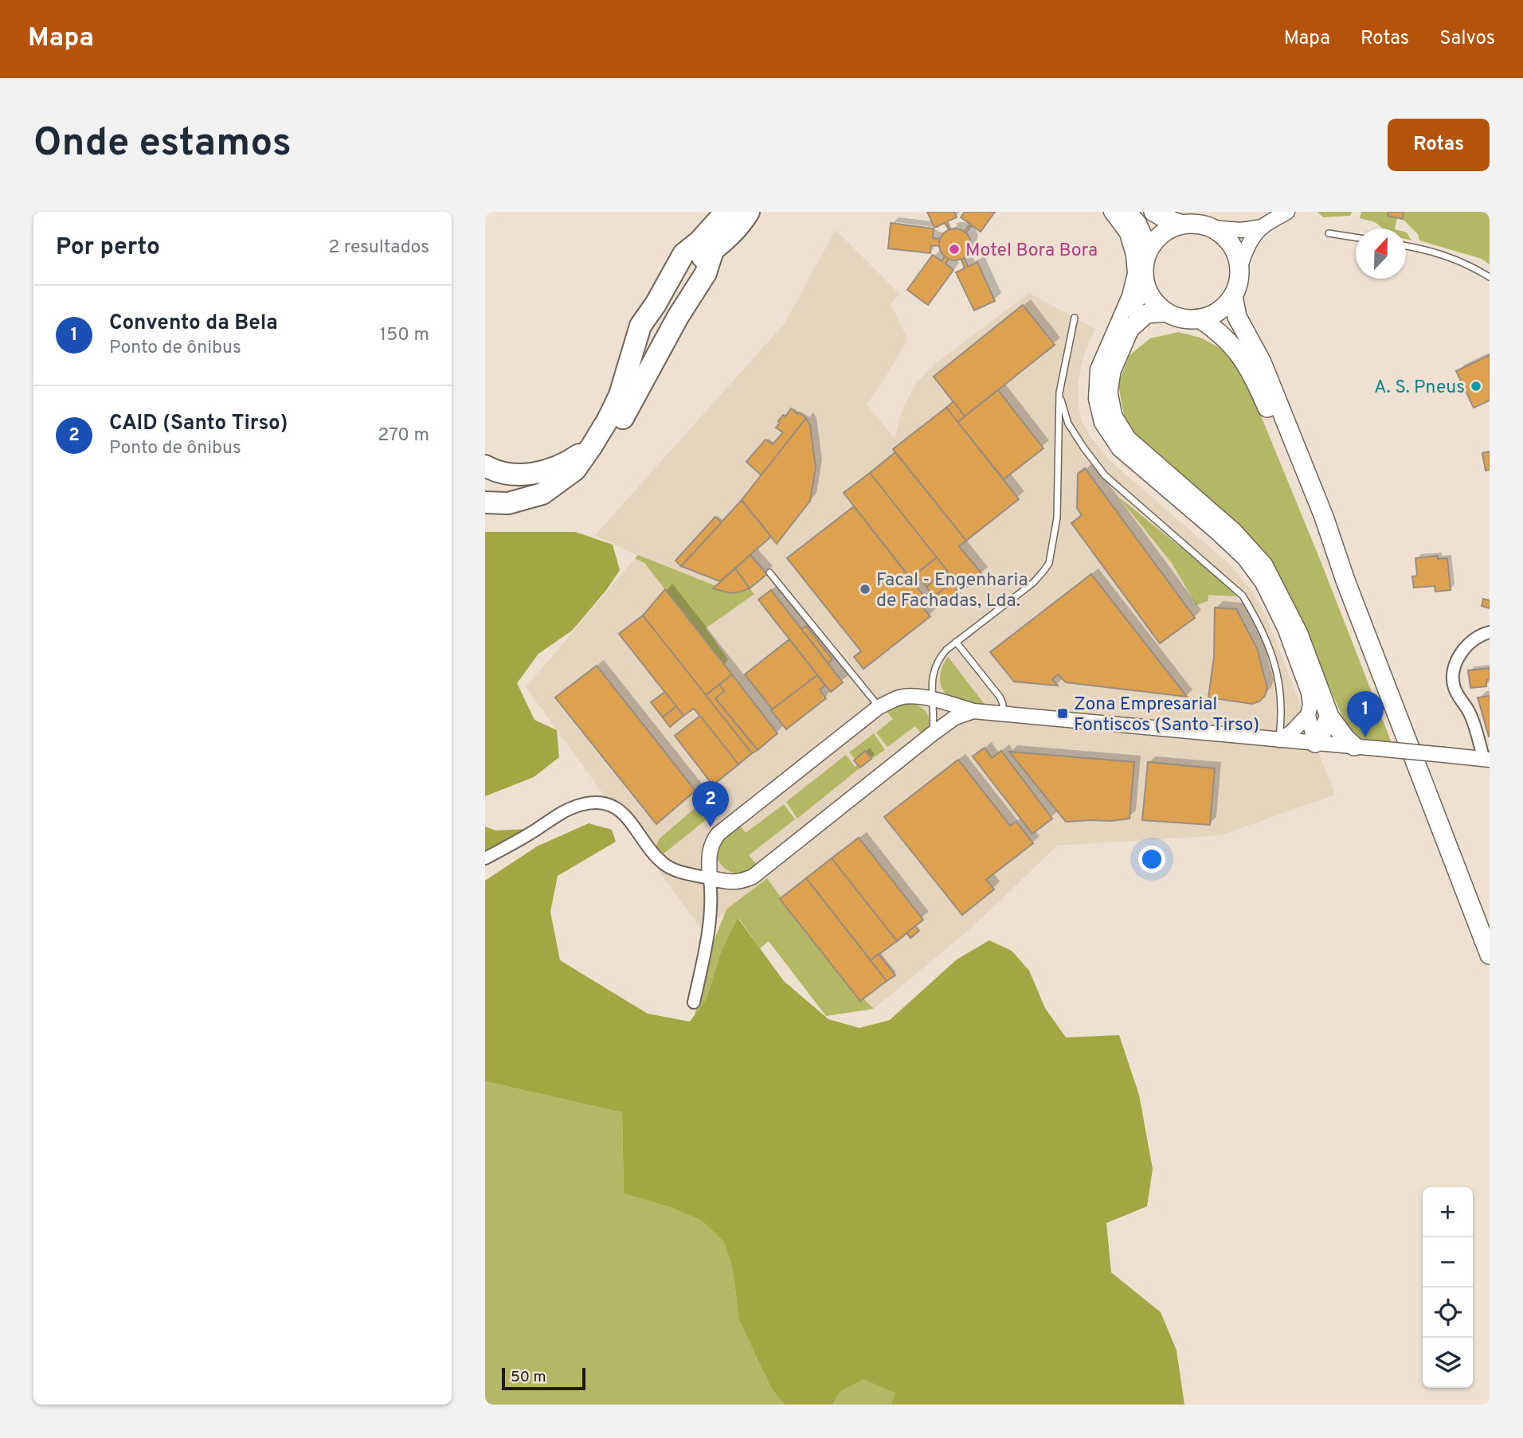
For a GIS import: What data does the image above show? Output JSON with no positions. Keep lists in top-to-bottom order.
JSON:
{
  "places": {
    "other": ["Motel Bora Bora", "A. S. Pneus", "Facal - Engenharia de Fachadas, Lda."],
    "transit": ["Zona Empresarial Fontiscos (Santo Tirso)"]
  },
  "scale_bar": "50 m",
  "north": "top",
  "page": {
    "header": "Mapa",
    "nav": ["Mapa", "Rotas", "Salvos"],
    "buttons": "Rotas",
    "title": "Onde estamos",
    "heading": ["Por perto", "2 resultados"],
    "list": [
      {
        "mark": "1",
        "name": "Convento da Bela",
        "note": "Ponto de ônibus",
        "value": "150 m"
      },
      {
        "mark": "2",
        "name": "CAID (Santo Tirso)",
        "note": "Ponto de ônibus",
        "value": "270 m"
      }
    ],
    "pins": ["1", "2"],
    "map_buttons": ["+", "−"],
    "scale": "50 m"
  }
}
